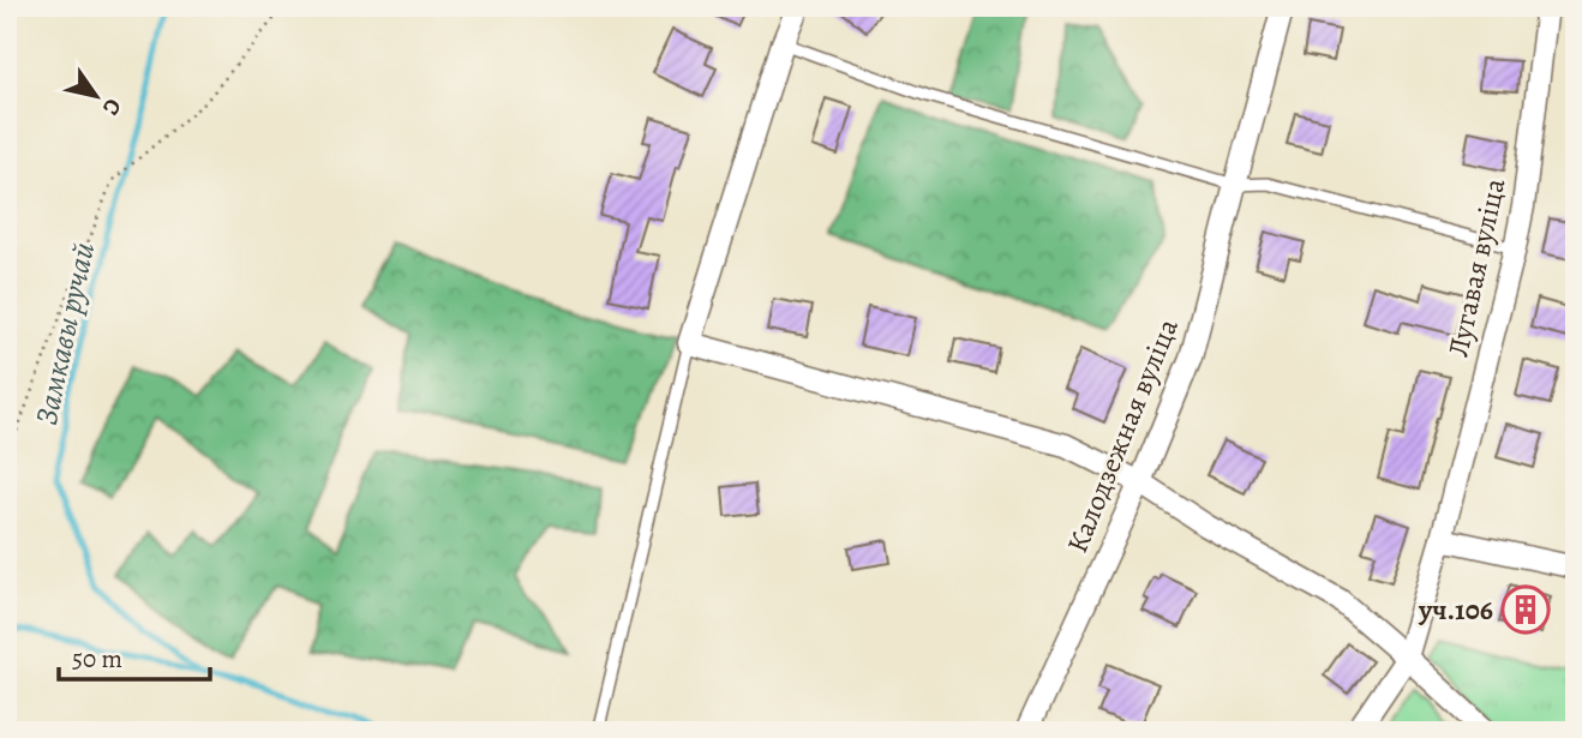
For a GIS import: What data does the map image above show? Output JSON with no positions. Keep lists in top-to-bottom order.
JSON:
{
  "streets": {
    "street": ["Лугавая вуліца", "Калодзежная вуліца"]
  },
  "water": ["Замкавы ручай"],
  "places": {
    "building": ["уч.106"]
  },
  "scale_bar": "50 m",
  "north": "bottom right"
}
